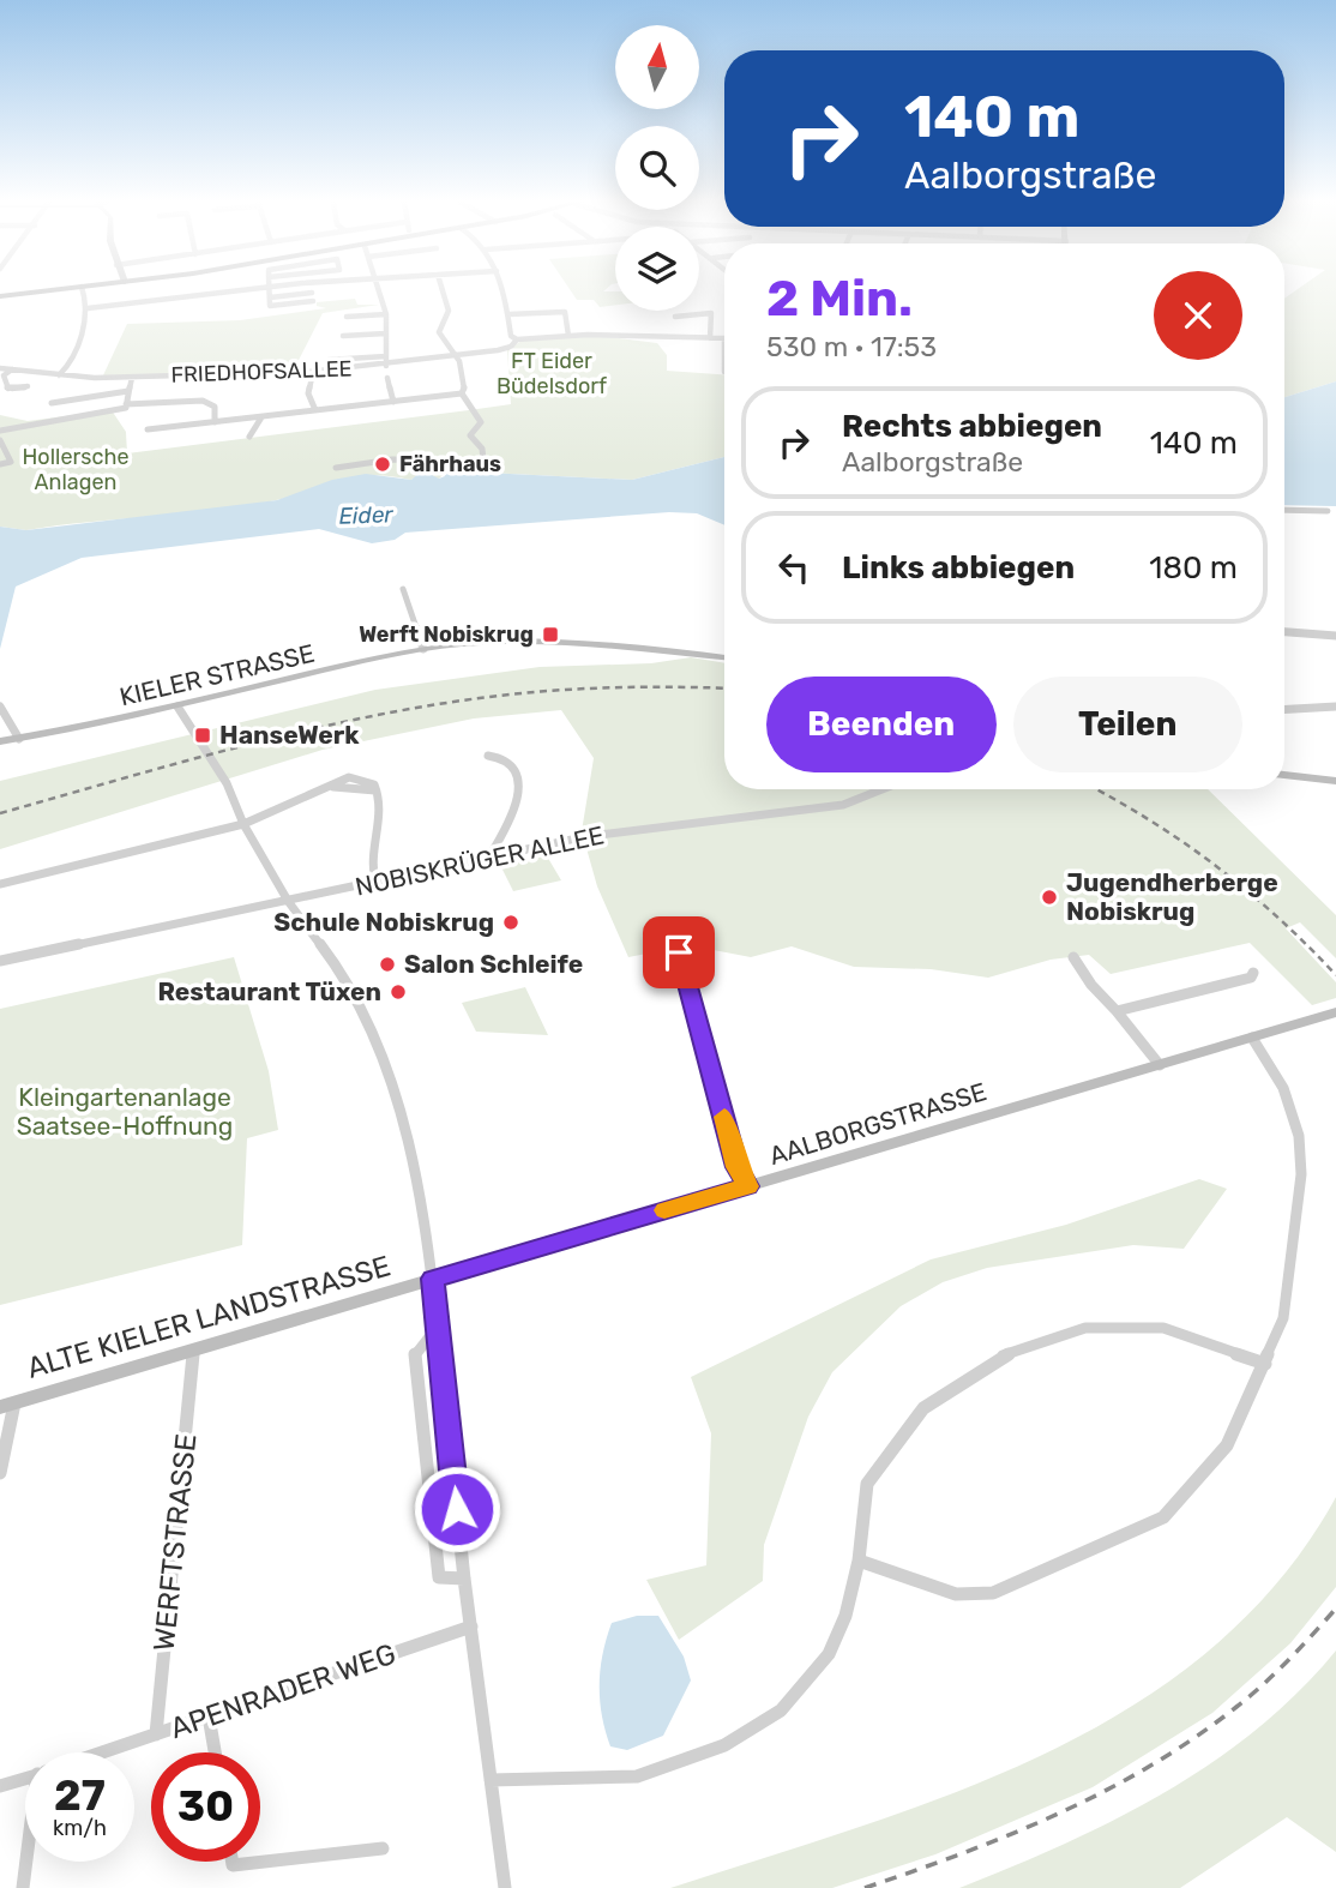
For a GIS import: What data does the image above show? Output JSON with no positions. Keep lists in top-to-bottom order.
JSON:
{
  "streets": {
    "street": [
      "FRIEDHOFSALLEE",
      "KIELER STRASSE",
      "NOBISKRÜGER ALLEE",
      "AALBORGSTRASSE",
      "ALTE KIELER LANDSTRASSE",
      "WERFTSTRASSE",
      "APENRADER WEG"
    ]
  },
  "crossings": [
    ["AALBORGSTRASSE", "ALTE KIELER LANDSTRASSE"],
    ["ALTE KIELER LANDSTRASSE", "WERFTSTRASSE"],
    ["WERFTSTRASSE", "APENRADER WEG"]
  ],
  "water": ["Eider"],
  "parks": ["FT Eider Büdelsdorf", "Hollersche Anlagen", "Kleingartenanlage Saatsee-Hoffnung"],
  "places": {
    "other": [
      "Fährhaus",
      "Jugendherberge Nobiskrug",
      "Schule Nobiskrug",
      "Salon Schleife",
      "Restaurant Tüxen"
    ],
    "transit": ["Werft Nobiskrug", "HanseWerk"]
  },
  "north": "top",
  "page": {
    "turn": ["140 m", "Aalborgstraße"],
    "heading": ["2 Min.", "530 m · 17:53"],
    "list": [
      {
        "name": "Rechts abbiegen",
        "note": "Aalborgstraße",
        "value": "140 m"
      },
      {
        "name": "Links abbiegen",
        "value": "180 m"
      }
    ],
    "buttons": ["Beenden", "Teilen"],
    "speed": "27 km/h",
    "limit": "30"
  }
}
